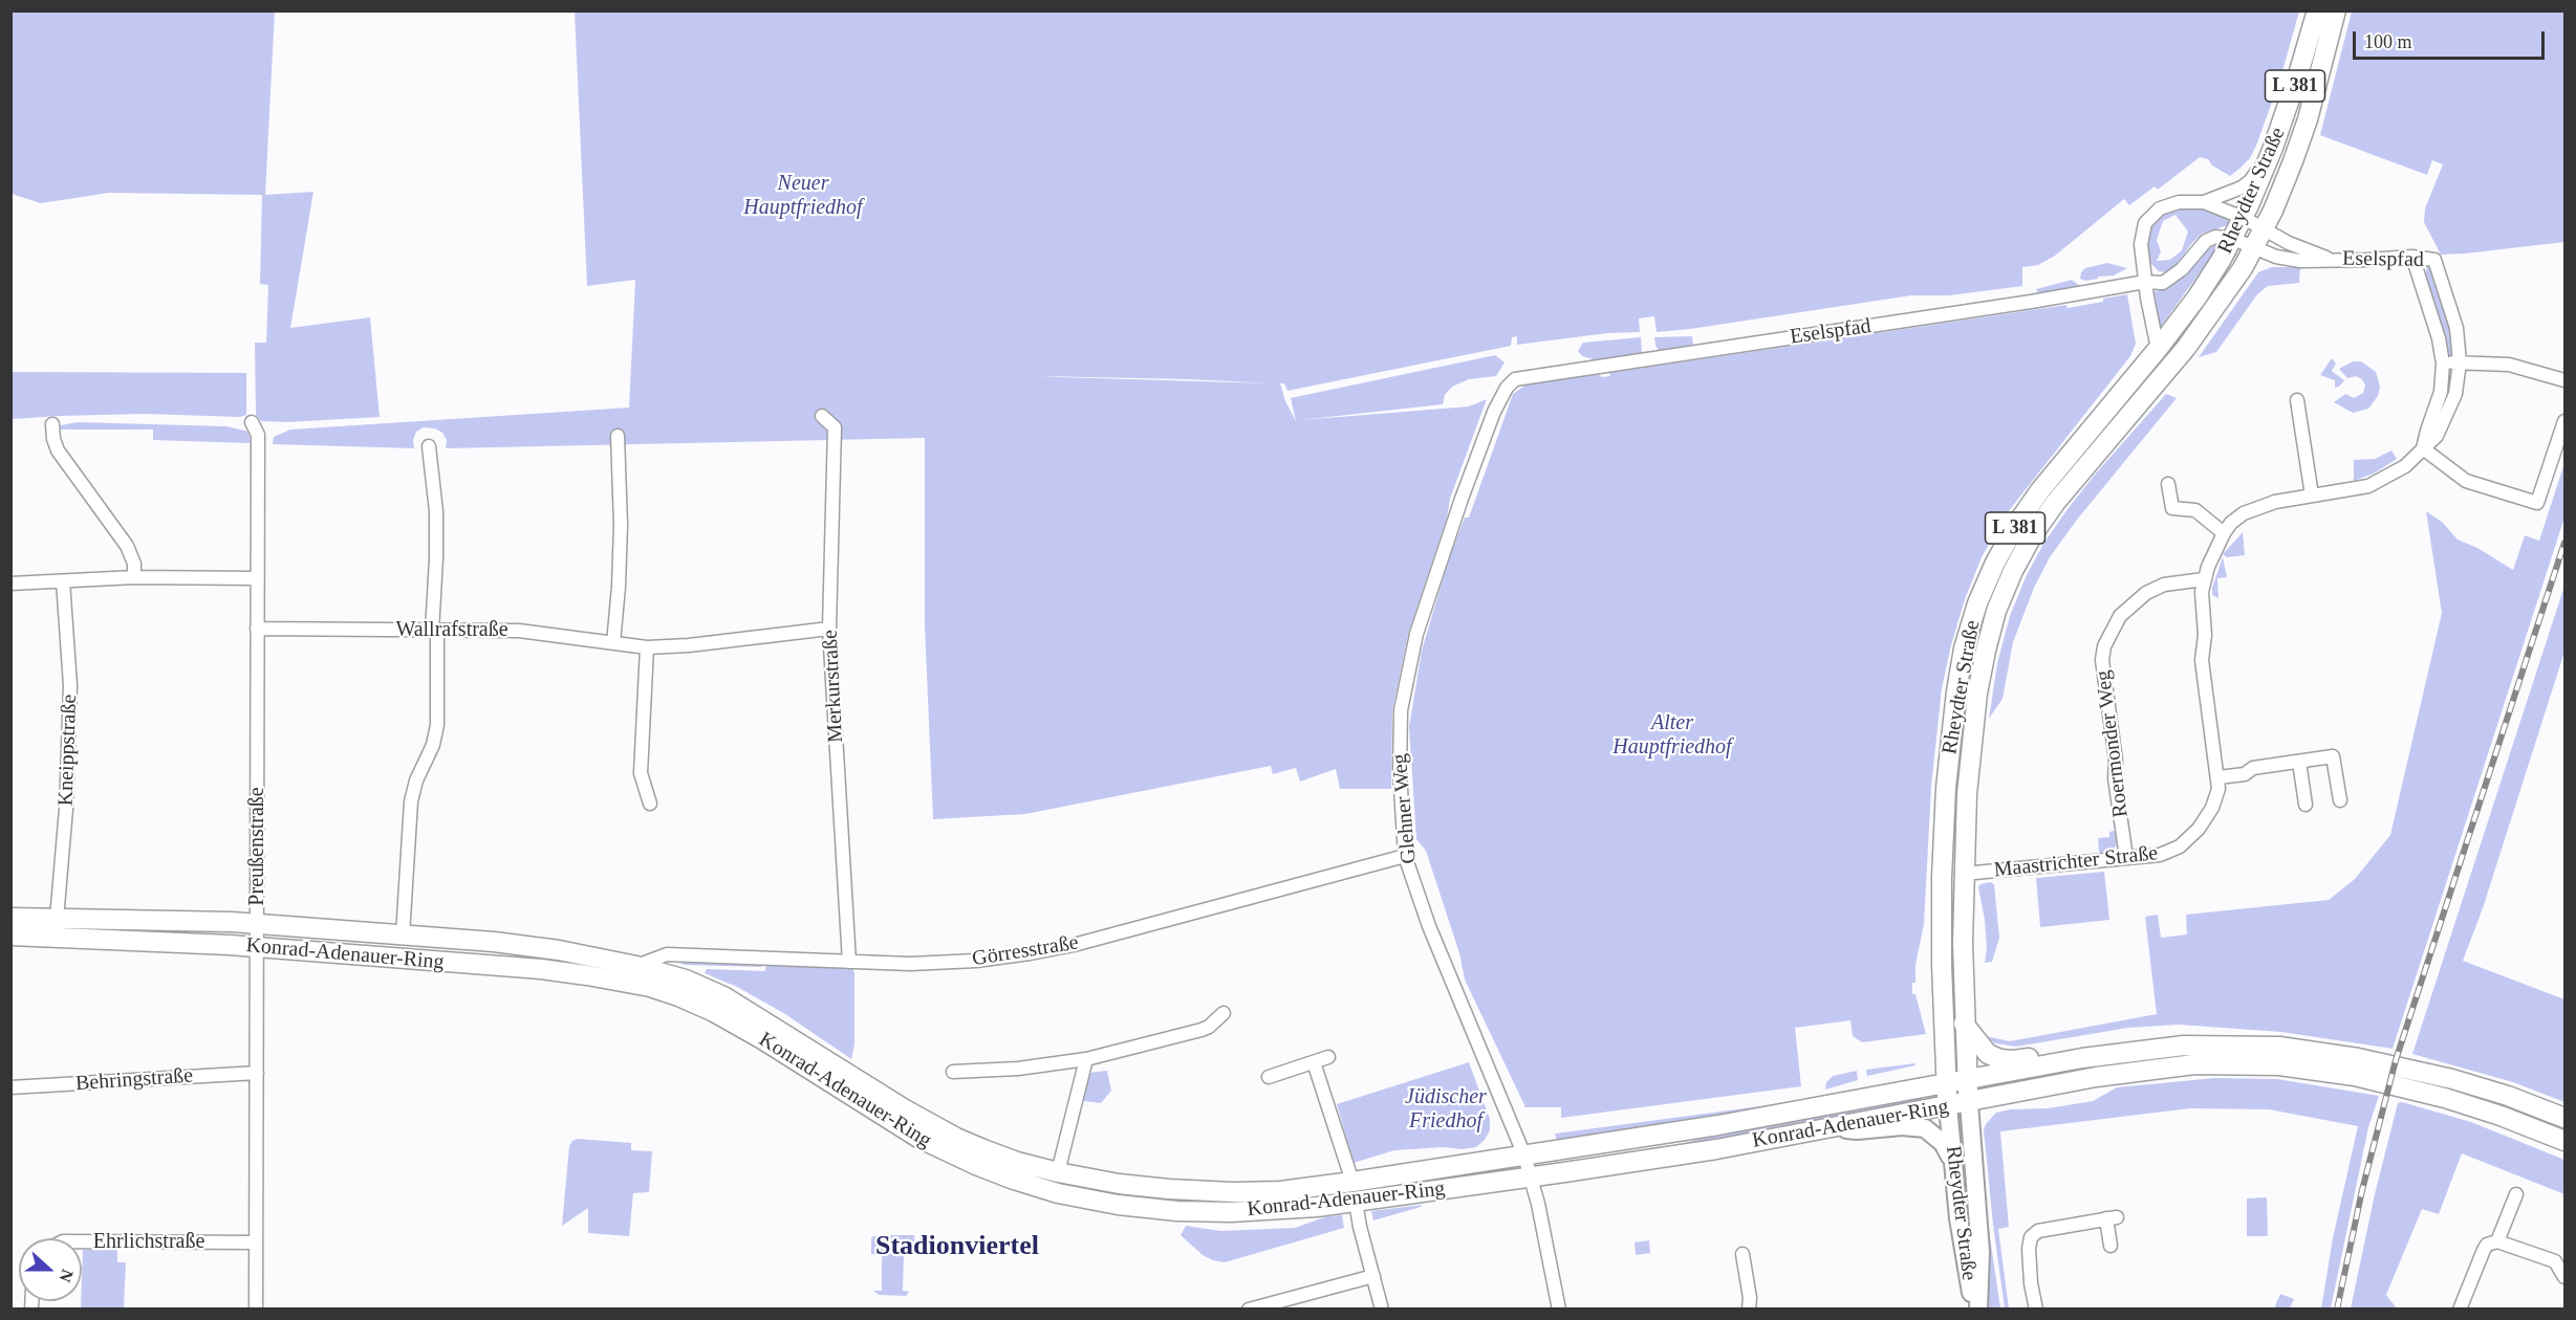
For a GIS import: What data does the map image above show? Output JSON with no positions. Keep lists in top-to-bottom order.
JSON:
{
  "streets": {
    "main road": ["L 381", "Rheydter Straße", "Konrad-Adenauer-Ring"],
    "street": [
      "Eselspfad",
      "Wallrafstraße",
      "Merkurstraße",
      "Roermonder Weg",
      "Kneippstraße",
      "Glehner Weg",
      "Preußenstraße",
      "Maastrichter Straße",
      "Görresstraße",
      "Behringstraße",
      "Ehrlichstraße"
    ]
  },
  "crossings": [
    ["Rheydter Straße", "Eselspfad"],
    ["Rheydter Straße", "Maastrichter Straße"],
    ["Rheydter Straße", "Konrad-Adenauer-Ring"],
    ["Eselspfad", "Glehner Weg"],
    ["Eselspfad", "Maastrichter Straße"],
    ["Wallrafstraße", "Merkurstraße"],
    ["Wallrafstraße", "Preußenstraße"],
    ["Merkurstraße", "Görresstraße"],
    ["Roermonder Weg", "Maastrichter Straße"],
    ["Kneippstraße", "Konrad-Adenauer-Ring"],
    ["Glehner Weg", "Görresstraße"],
    ["Glehner Weg", "Konrad-Adenauer-Ring"],
    ["Preußenstraße", "Konrad-Adenauer-Ring"],
    ["Preußenstraße", "Behringstraße"],
    ["Preußenstraße", "Ehrlichstraße"],
    ["Görresstraße", "Konrad-Adenauer-Ring"]
  ],
  "districts": ["Stadionviertel"],
  "parks": ["Neuer Hauptfriedhof", "Alter Hauptfriedhof", "Jüdischer Friedhof"],
  "scale_bar": "100 m",
  "north": "right"
}
